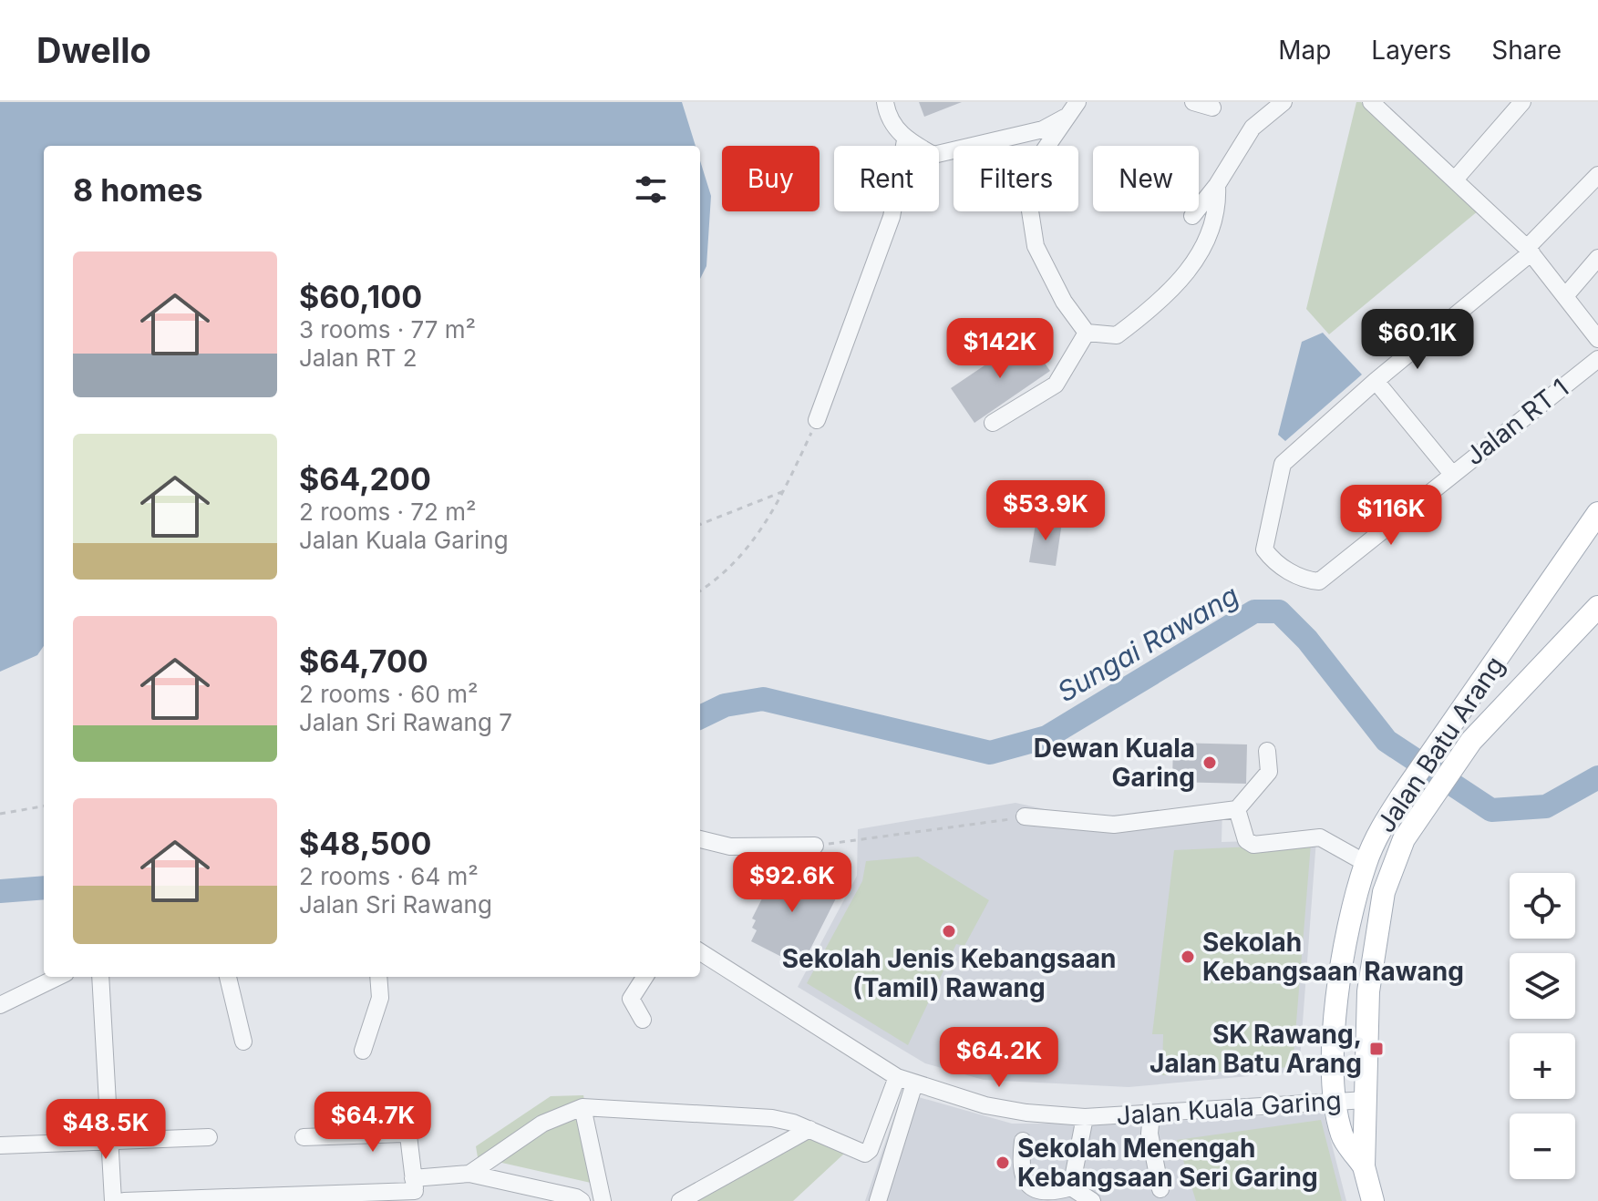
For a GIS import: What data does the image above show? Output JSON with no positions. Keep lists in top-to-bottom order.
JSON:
{
  "streets": {
    "main road": ["Jalan Batu Arang"],
    "street": ["Jalan RT 1", "Jalan Kuala Garing"]
  },
  "crossings": [
    ["Jalan Batu Arang", "Jalan Kuala Garing"]
  ],
  "water": ["Sungai Rawang"],
  "places": {
    "other": [
      "Dewan Kuala Garing",
      "Sekolah Jenis Kebangsaan (Tamil) Rawang",
      "Sekolah Kebangsaan Rawang",
      "Sekolah Menengah Kebangsaan Seri Garing"
    ],
    "transit": ["SK Rawang, Jalan Batu Arang"]
  },
  "page": {
    "header": "Dwello",
    "nav": ["Map", "Layers", "Share"],
    "chip": [
      "Buy",
      "Rent",
      "Filters",
      "New"
    ],
    "heading": "8 homes",
    "list": [
      {
        "name": "$60,100",
        "note": "3 rooms · 77 m² · Jalan RT 2"
      },
      {
        "name": "$64,200",
        "note": "2 rooms · 72 m² · Jalan Kuala Garing"
      },
      {
        "name": "$64,700",
        "note": "2 rooms · 60 m² · Jalan Sri Rawang 7"
      },
      {
        "name": "$48,500",
        "note": "2 rooms · 64 m² · Jalan Sri Rawang"
      }
    ],
    "price": [
      "$60.1K",
      "$142K",
      "$53.9K",
      "$116K",
      "$92.6K",
      "$64.2K",
      "$64.7K",
      "$48.5K"
    ],
    "map_buttons": ["+", "−"]
  }
}
